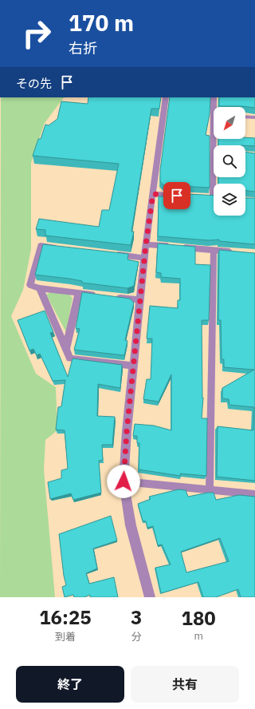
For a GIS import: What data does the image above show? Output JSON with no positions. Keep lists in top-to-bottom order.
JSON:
{
  "north": "bottom left",
  "page": {
    "turn": ["170 m", "右折"],
    "then": "その先",
    "eta": [
      "16:25",
      "到着",
      "3",
      "分",
      "180",
      "m"
    ],
    "buttons": ["終了", "共有"]
  }
}
